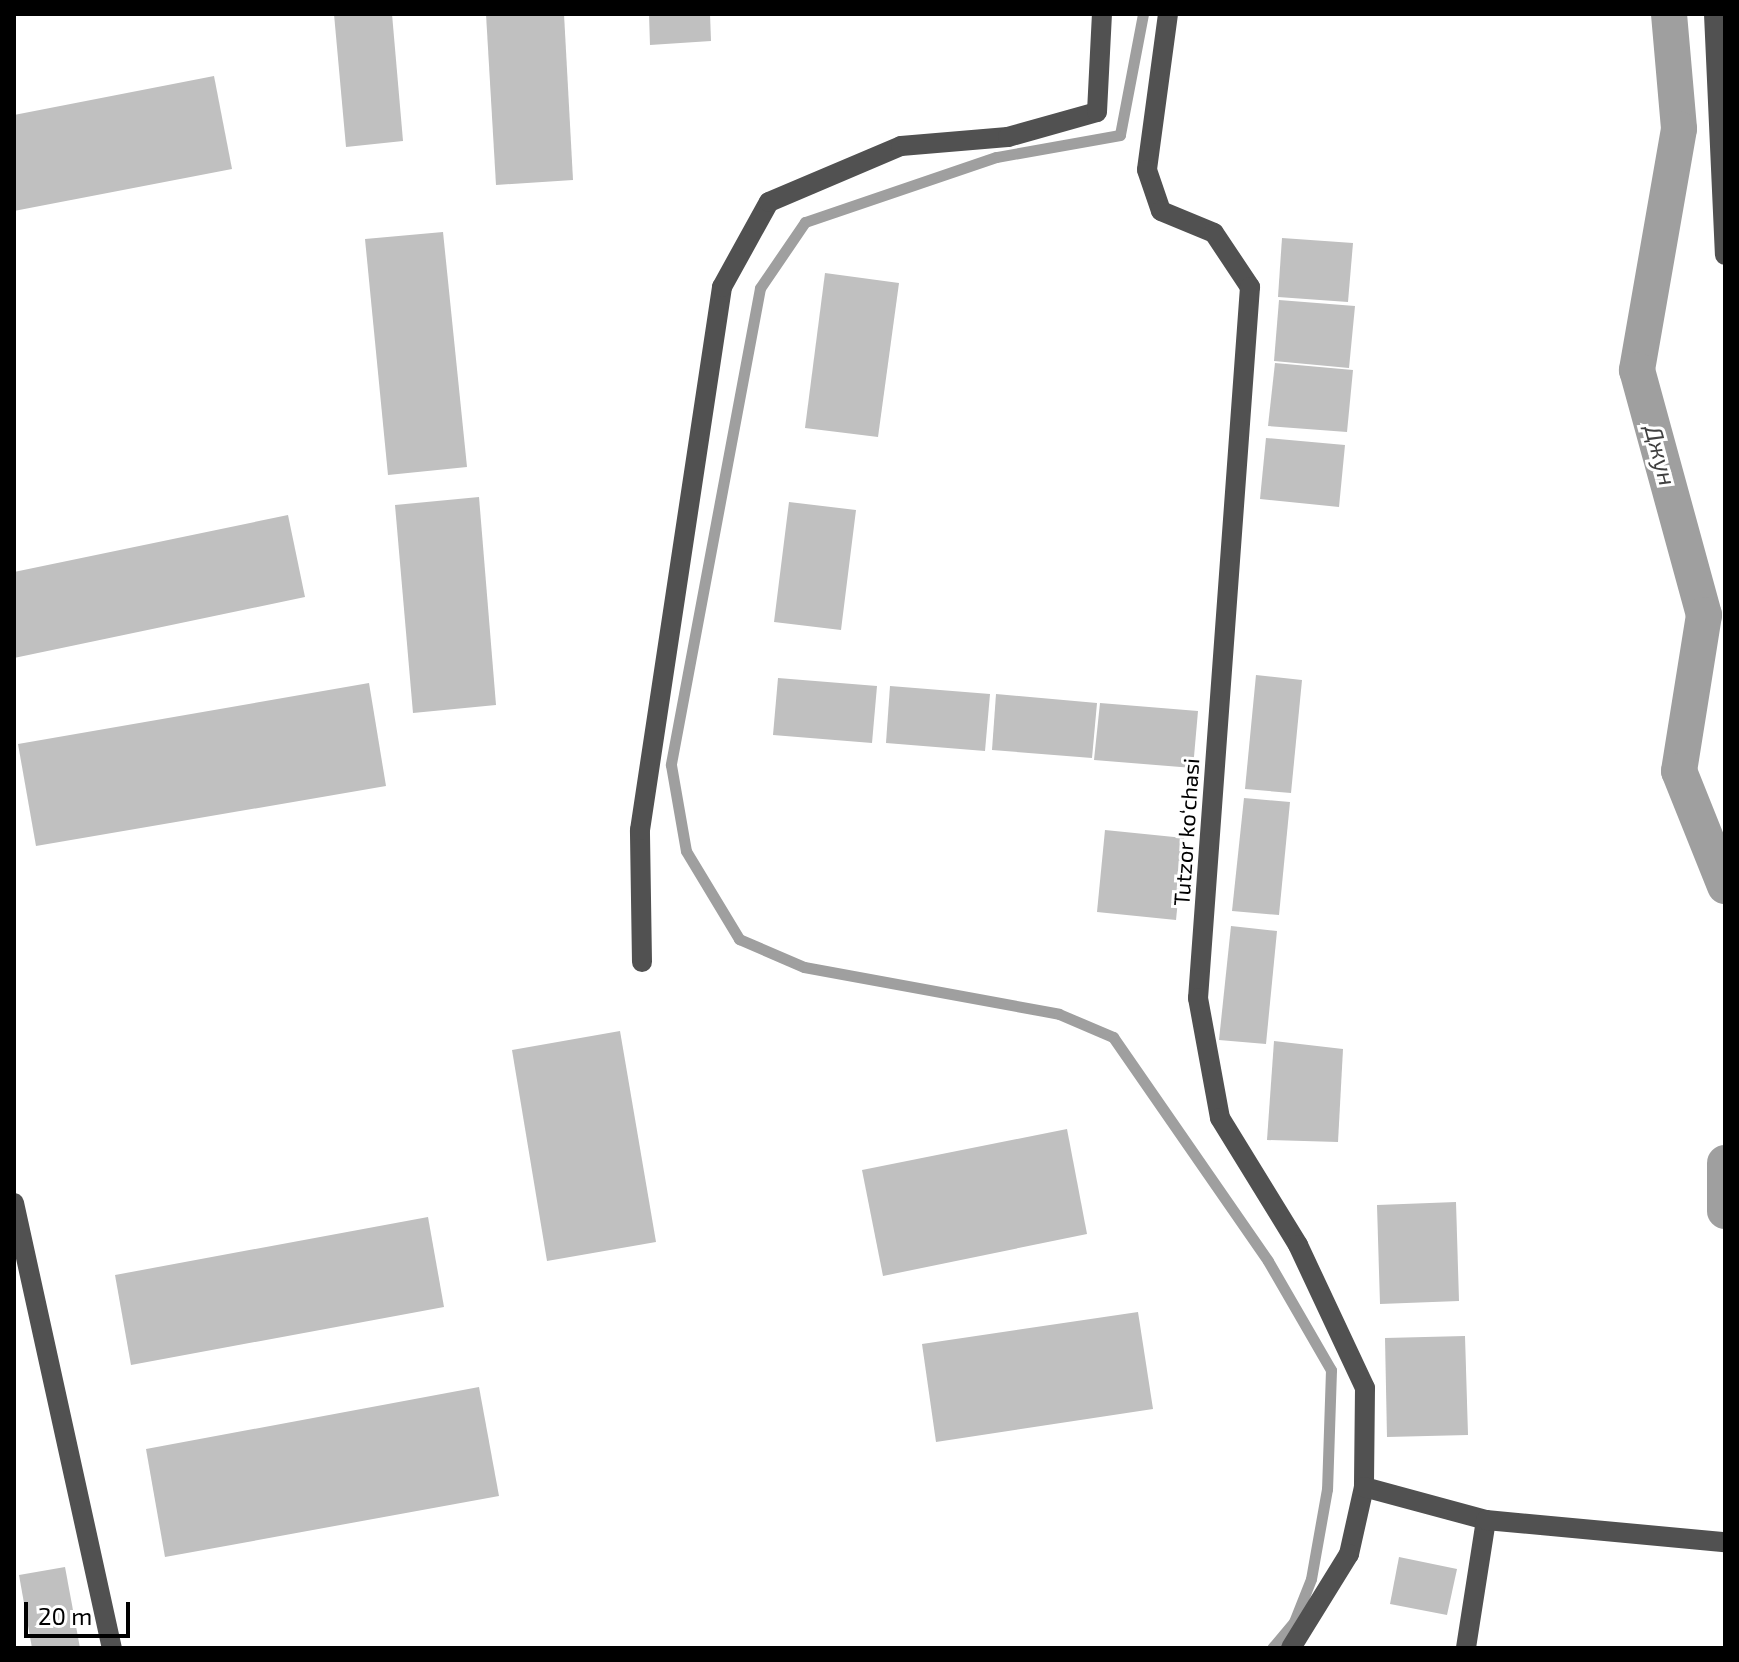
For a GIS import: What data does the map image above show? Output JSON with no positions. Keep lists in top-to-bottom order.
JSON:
{
  "streets": {
    "street": ["Tutzor ko‘chasi"]
  },
  "water": ["Джун"],
  "scale_bar": "20 m"
}
